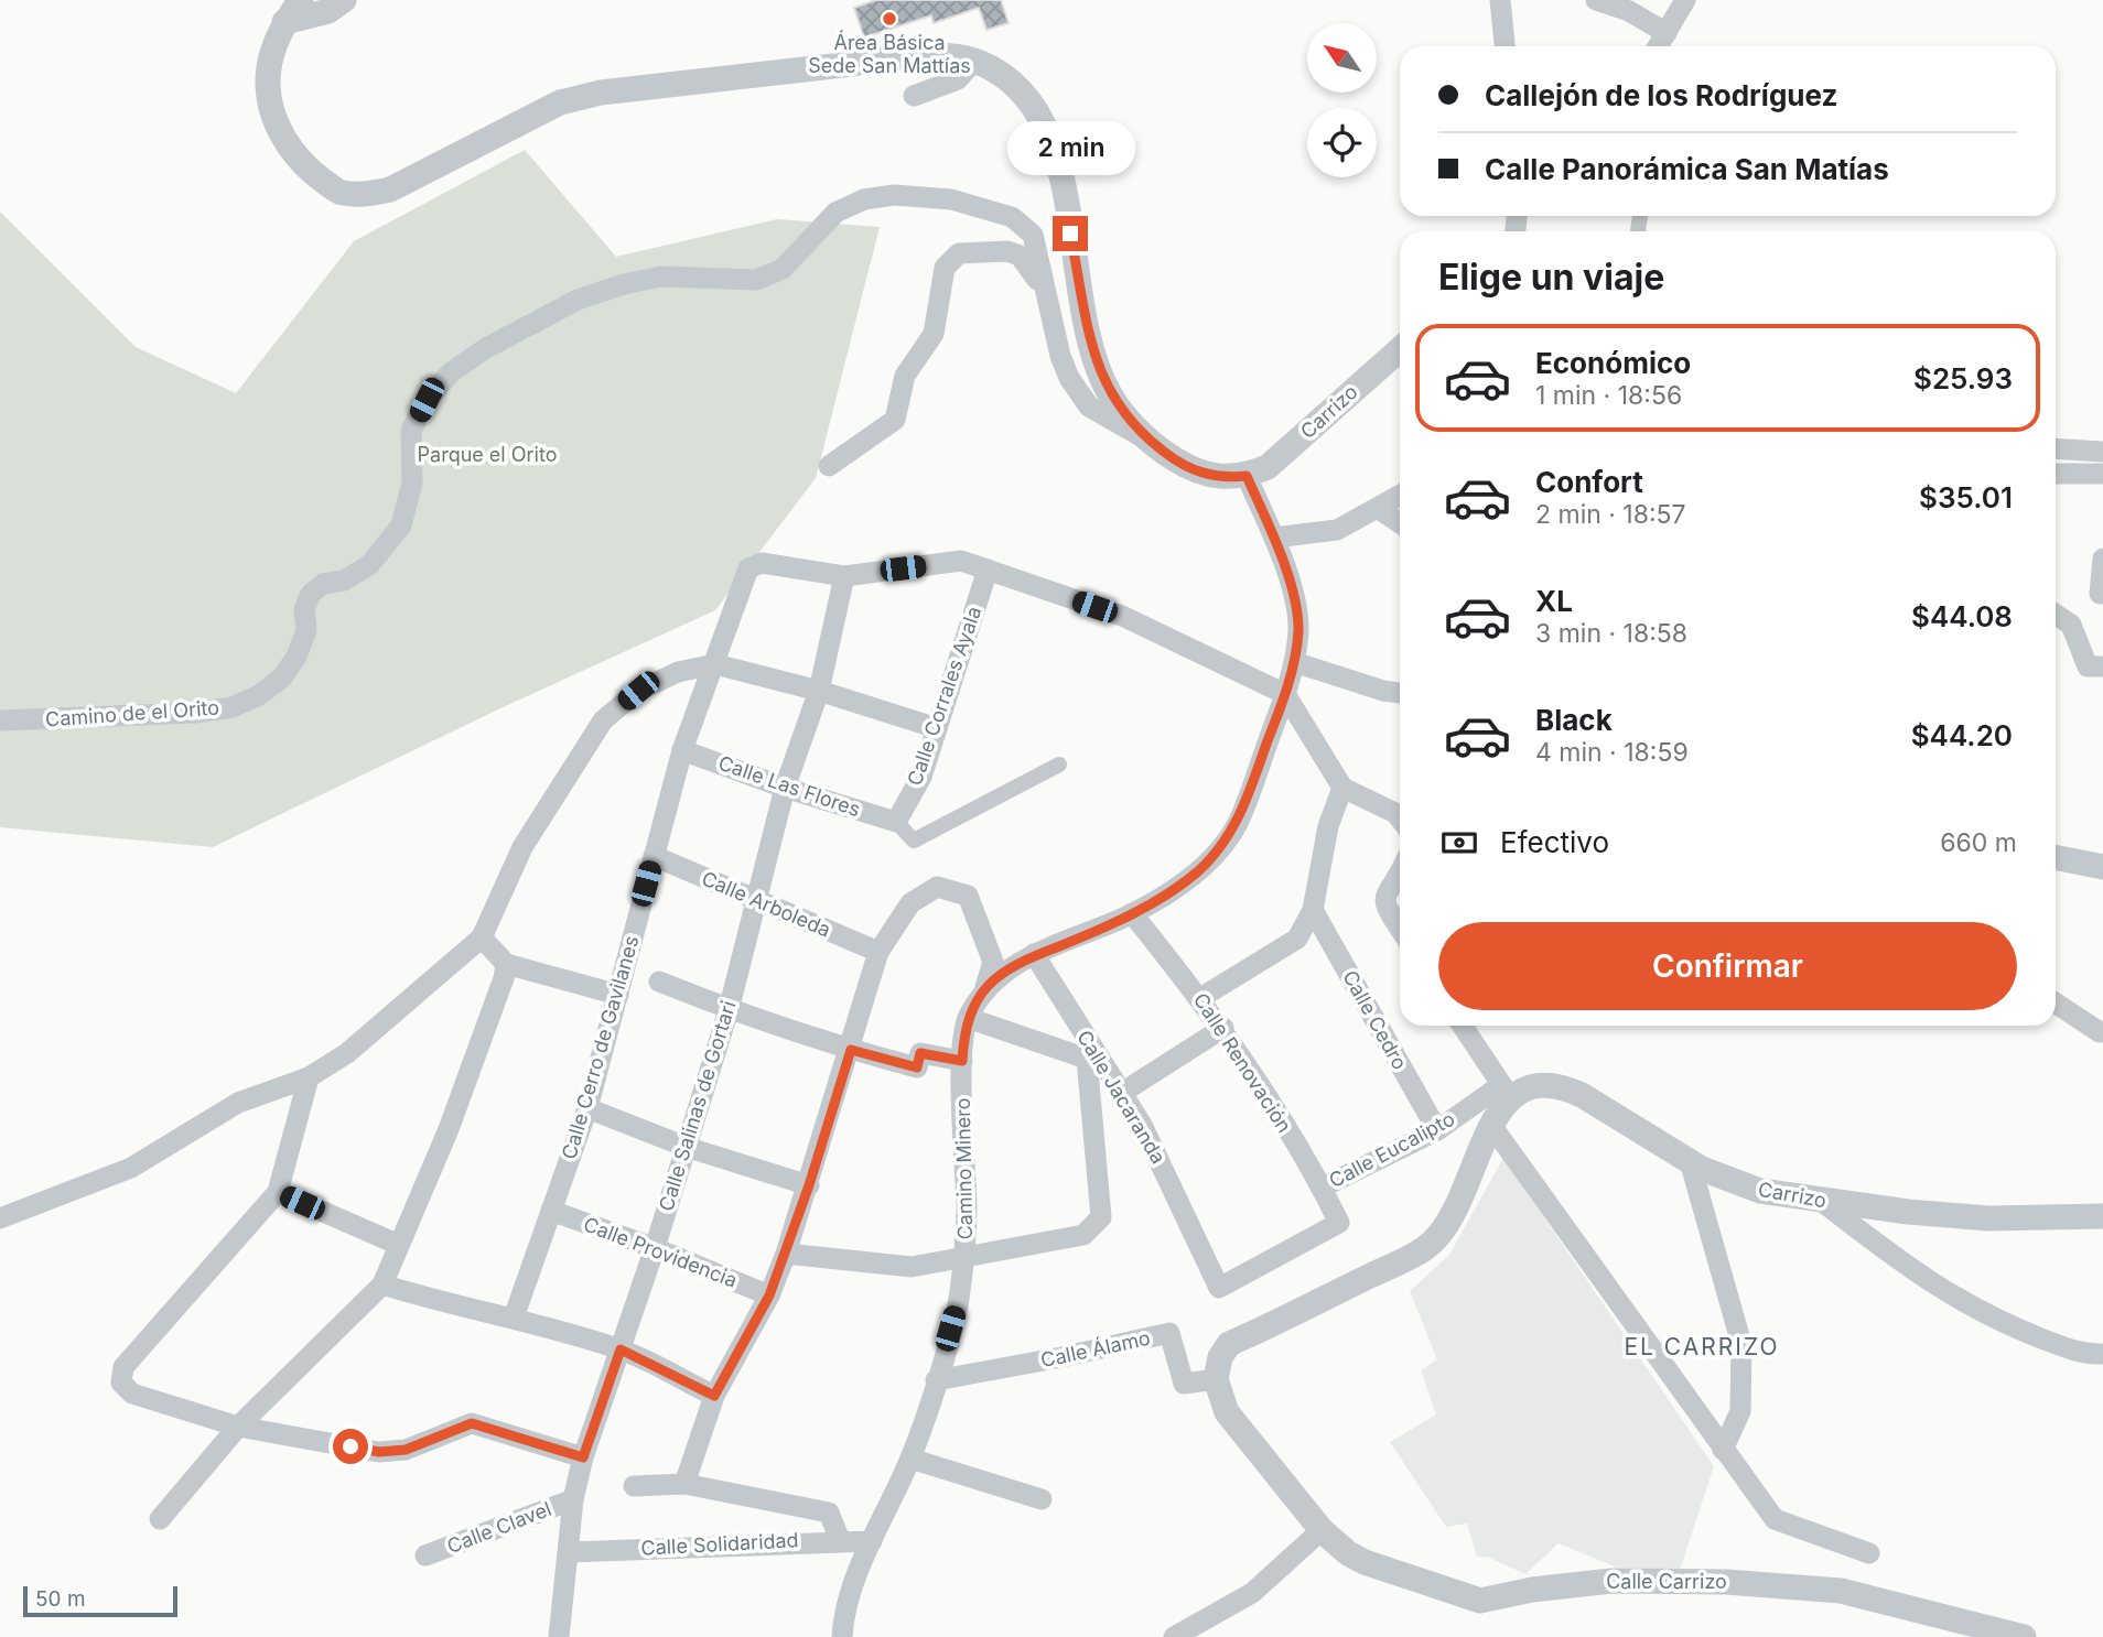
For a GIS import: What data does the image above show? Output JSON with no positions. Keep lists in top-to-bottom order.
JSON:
{
  "streets": {
    "street": [
      "Carrizo",
      "Calle Corrales Ayala",
      "Camino de el Orito",
      "Calle Las Flores",
      "Calle Arboleda",
      "Calle Cedro",
      "Calle Cerro de Gavilanes",
      "Calle Renovación",
      "Calle Jacaranda",
      "Calle Salinas de Gortari",
      "Calle Eucalipto",
      "Camino Minero",
      "Calle Providencia",
      "Calle Álamo",
      "Calle Clavel",
      "Calle Solidaridad",
      "Calle Carrizo"
    ]
  },
  "crossings": [
    ["Carrizo", "Calle Eucalipto"],
    ["Carrizo", "Camino Minero"],
    ["Calle Corrales Ayala", "Calle Las Flores"],
    ["Calle Las Flores", "Calle Cerro de Gavilanes"],
    ["Calle Las Flores", "Calle Salinas de Gortari"],
    ["Calle Arboleda", "Calle Cerro de Gavilanes"],
    ["Calle Arboleda", "Calle Salinas de Gortari"],
    ["Calle Cedro", "Calle Eucalipto"],
    ["Calle Cerro de Gavilanes", "Calle Salinas de Gortari"],
    ["Calle Cerro de Gavilanes", "Calle Providencia"],
    ["Calle Renovación", "Calle Jacaranda"],
    ["Calle Renovación", "Calle Eucalipto"],
    ["Calle Renovación", "Camino Minero"],
    ["Calle Jacaranda", "Camino Minero"],
    ["Calle Salinas de Gortari", "Calle Providencia"],
    ["Calle Salinas de Gortari", "Calle Clavel"],
    ["Calle Salinas de Gortari", "Calle Solidaridad"],
    ["Camino Minero", "Calle Álamo"],
    ["Camino Minero", "Calle Solidaridad"],
    ["Calle Álamo", "Calle Carrizo"]
  ],
  "districts": ["EL CARRIZO"],
  "parks": ["Parque el Orito"],
  "places": ["Área Básica Sede San Mattías"],
  "scale_bar": "50 m",
  "north": "top left",
  "page": {
    "banner": ["Callejón de los Rodríguez", "Calle Panorámica San Matías"],
    "bubble": "2 min",
    "heading": "Elige un viaje",
    "list": [
      {
        "name": "Económico",
        "note": "1 min · 18:56",
        "value": "$25.93"
      },
      {
        "name": "Confort",
        "note": "2 min · 18:57",
        "value": "$35.01"
      },
      {
        "name": "XL",
        "note": "3 min · 18:58",
        "value": "$44.08"
      },
      {
        "name": "Black",
        "note": "4 min · 18:59",
        "value": "$44.20"
      }
    ],
    "pay": ["Efectivo", "660 m"],
    "buttons": "Confirmar",
    "scale": "50 m"
  }
}
